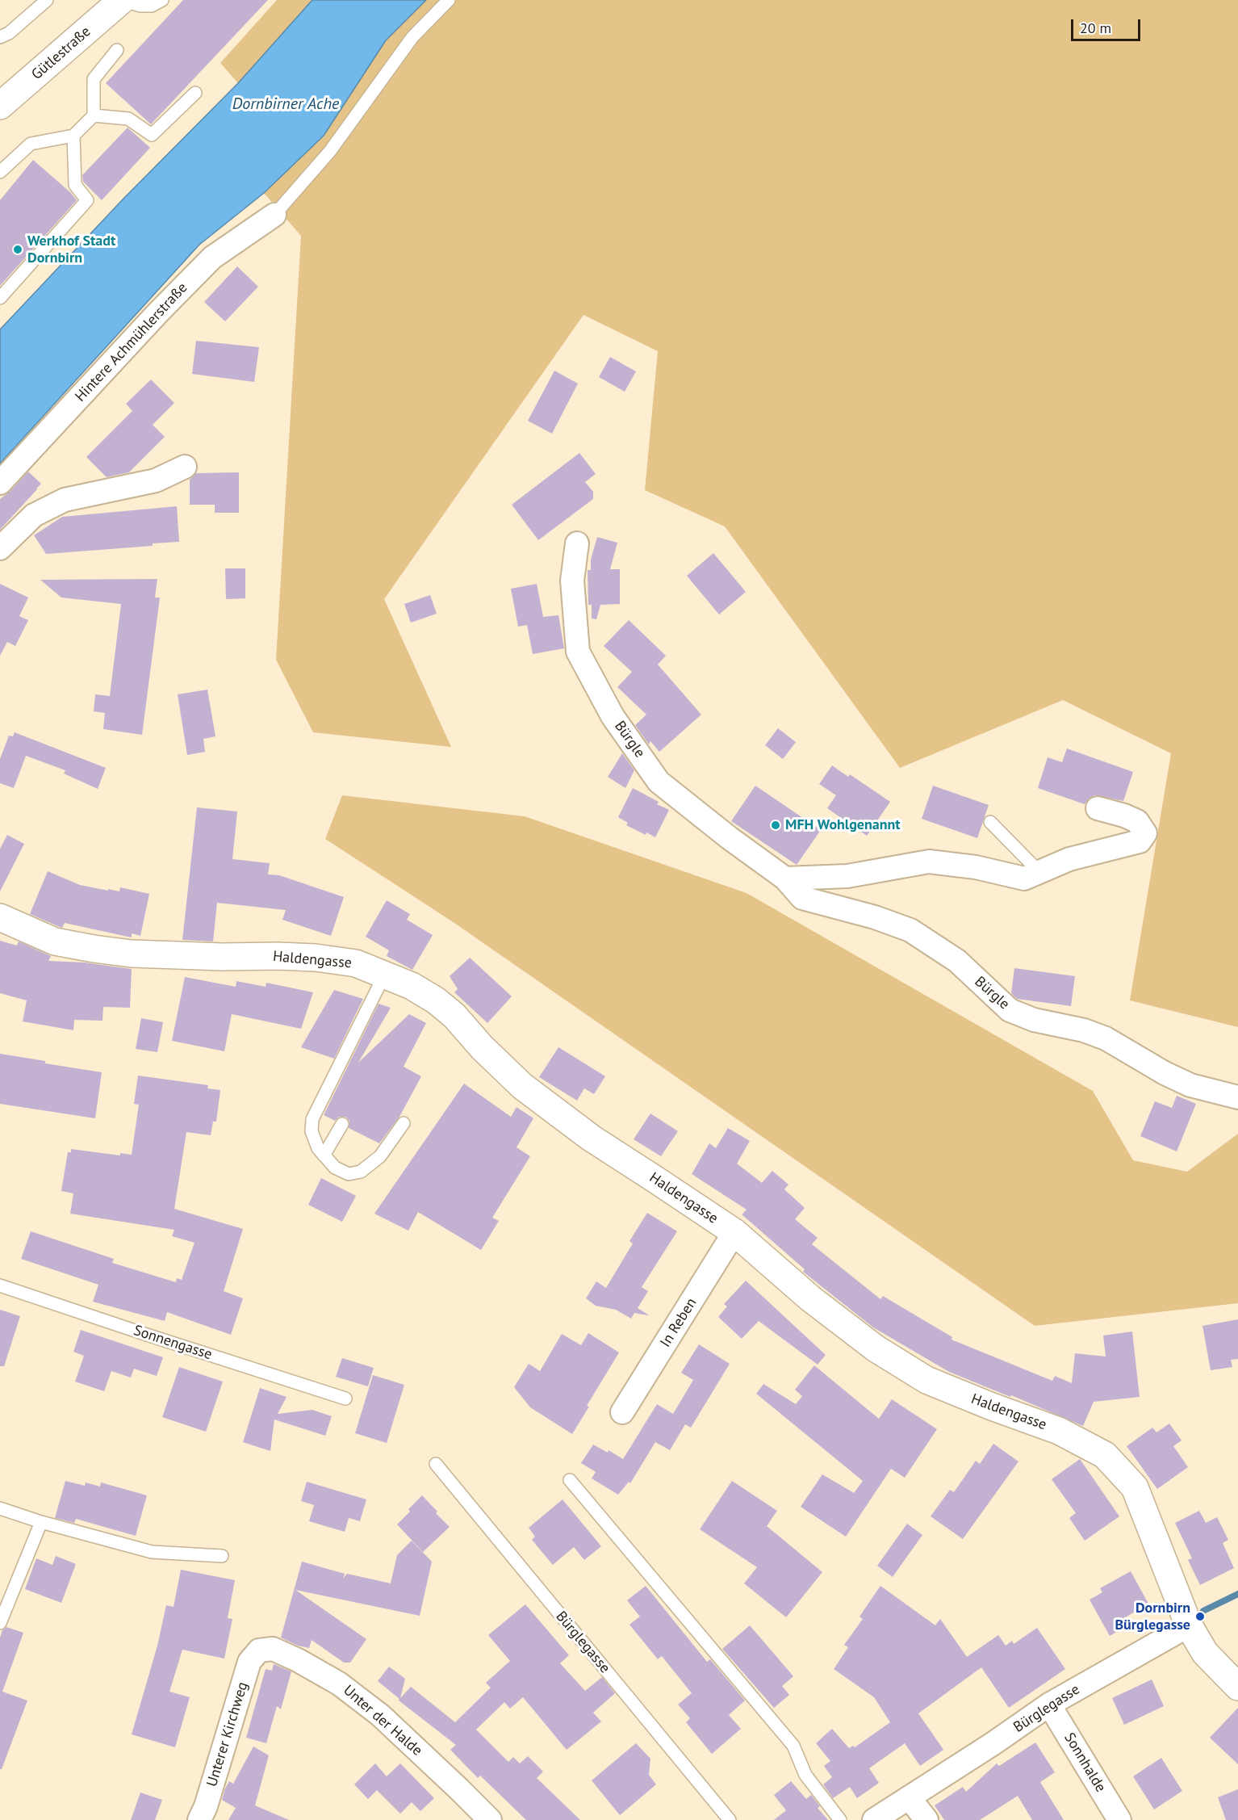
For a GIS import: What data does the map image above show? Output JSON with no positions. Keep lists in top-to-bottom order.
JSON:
{
  "streets": {
    "street": [
      "Gütlestraße",
      "Hintere Achmühlerstraße",
      "Bürgle",
      "Haldengasse",
      "In Reben",
      "Bürglegasse",
      "Unter der Halde",
      "Unterer Kirchweg",
      "Sonnhalde"
    ],
    "lane": ["Sonnengasse"]
  },
  "crossings": [
    ["Haldengasse", "In Reben"],
    ["Haldengasse", "Bürglegasse"],
    ["Bürglegasse", "Sonnhalde"],
    ["Unter der Halde", "Unterer Kirchweg"]
  ],
  "water": ["Dornbirner Ache"],
  "places": ["Werkhof Stadt Dornbirn", "MFH Wohlgenannt", "Dornbirn Bürglegasse"],
  "scale_bar": "20 m"
}
